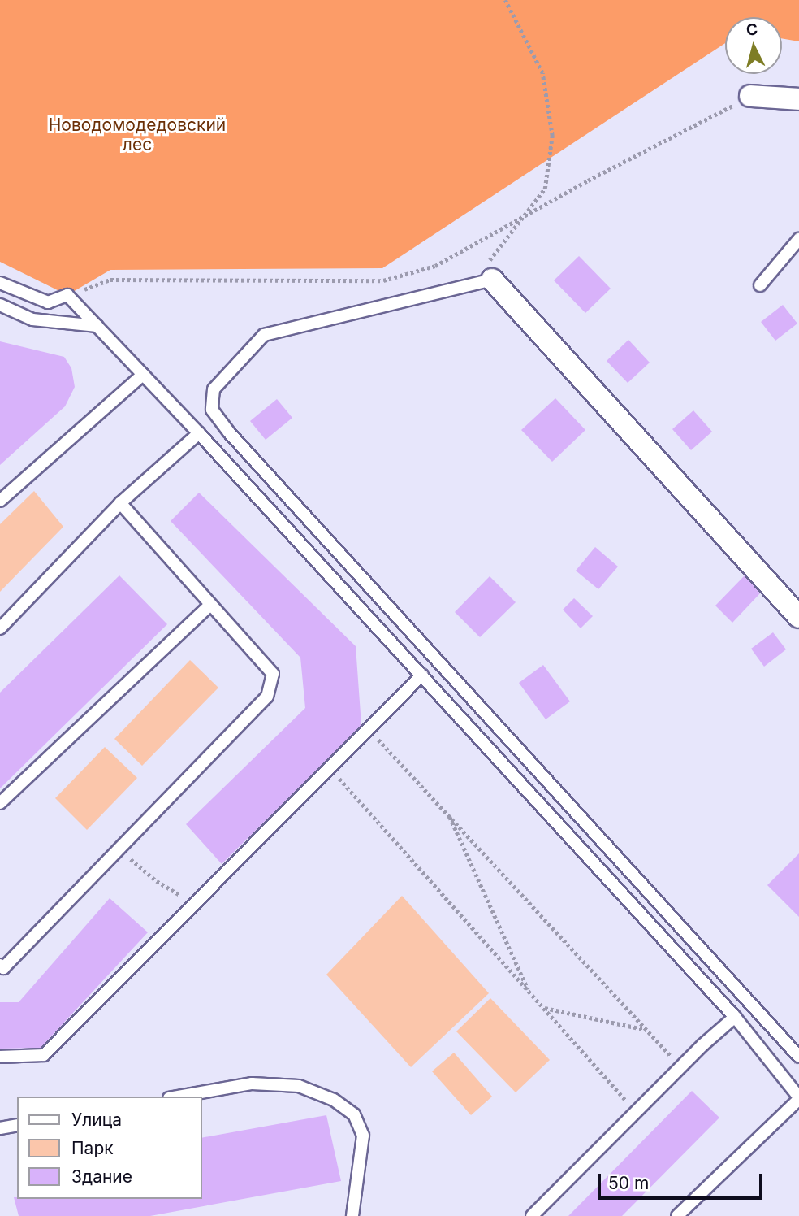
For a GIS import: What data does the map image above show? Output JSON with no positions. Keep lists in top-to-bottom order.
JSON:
{
  "parks": ["Новодомодедовский лес"],
  "legend": ["Улица", "Парк", "Здание"],
  "scale_bar": "50 m",
  "north": "top"
}
